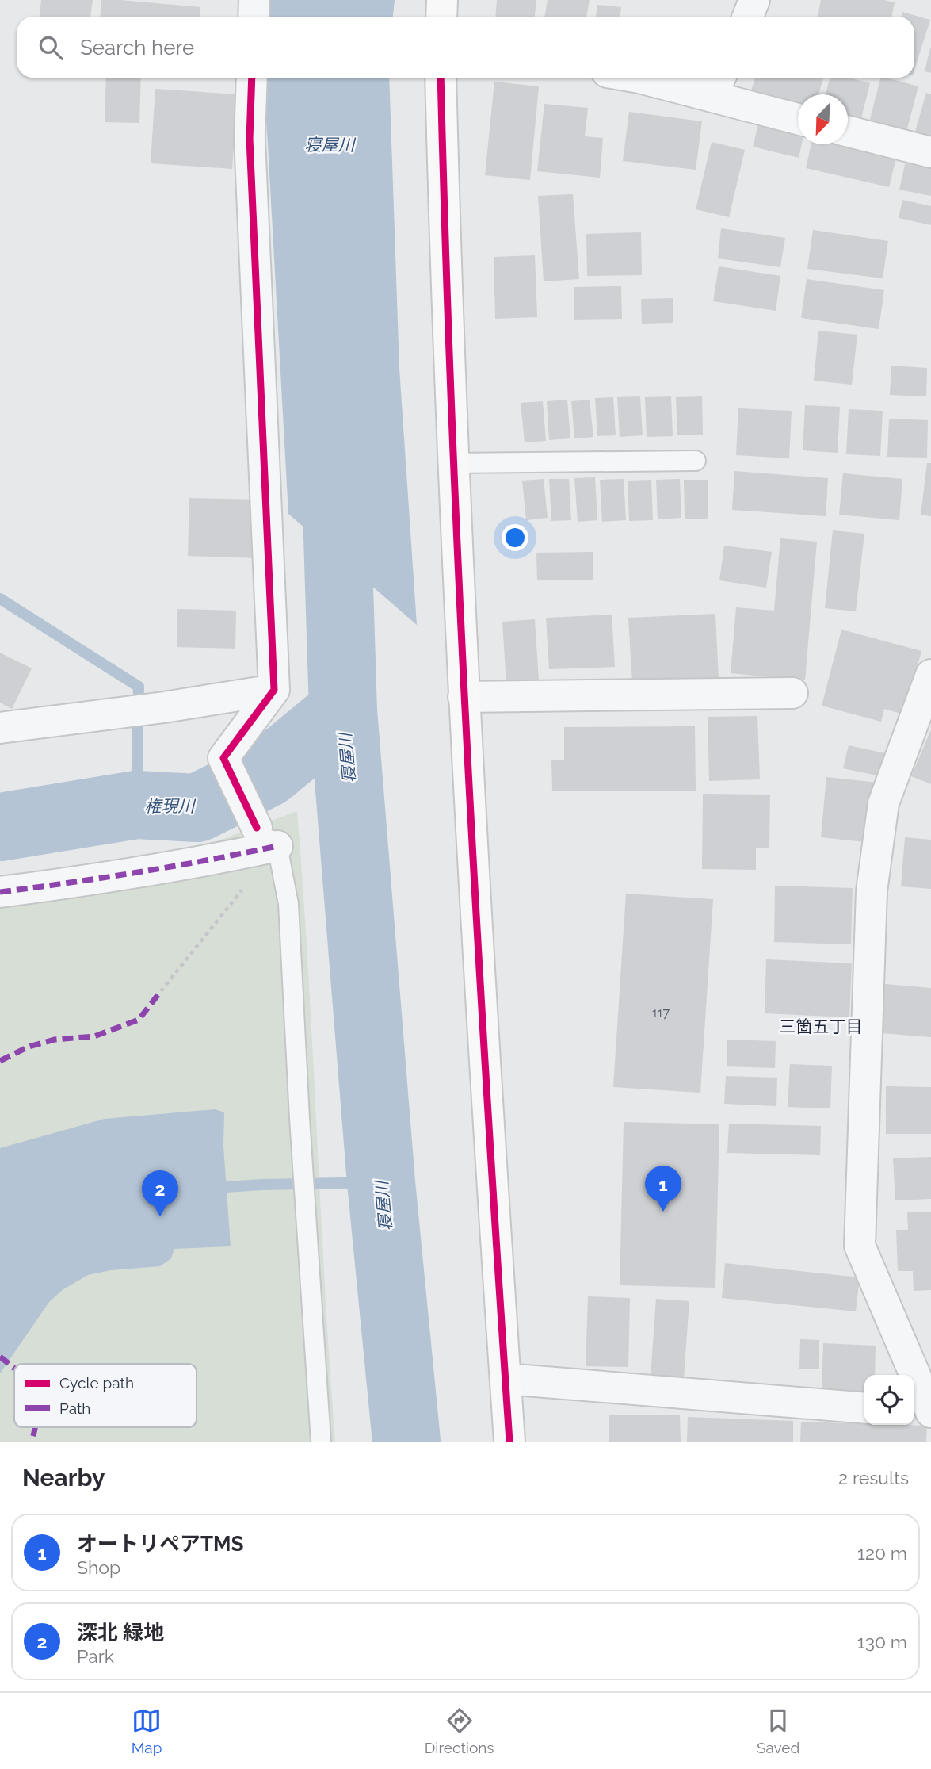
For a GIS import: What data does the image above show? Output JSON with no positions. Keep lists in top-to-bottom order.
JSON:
{
  "districts": ["三箇五丁目"],
  "water": ["寝屋川", "権現川"],
  "house_numbers": ["117"],
  "legend": ["Cycle path", "Path"],
  "north": "bottom left",
  "page": {
    "search": "Search here",
    "pins": ["1", "2"],
    "heading": ["Nearby", "2 results"],
    "list": [
      {
        "mark": "1",
        "name": "オートリペアTMS",
        "note": "Shop",
        "value": "120 m"
      },
      {
        "mark": "2",
        "name": "深北 緑地",
        "note": "Park",
        "value": "130 m"
      }
    ],
    "nav": ["Map", "Directions", "Saved"]
  }
}
